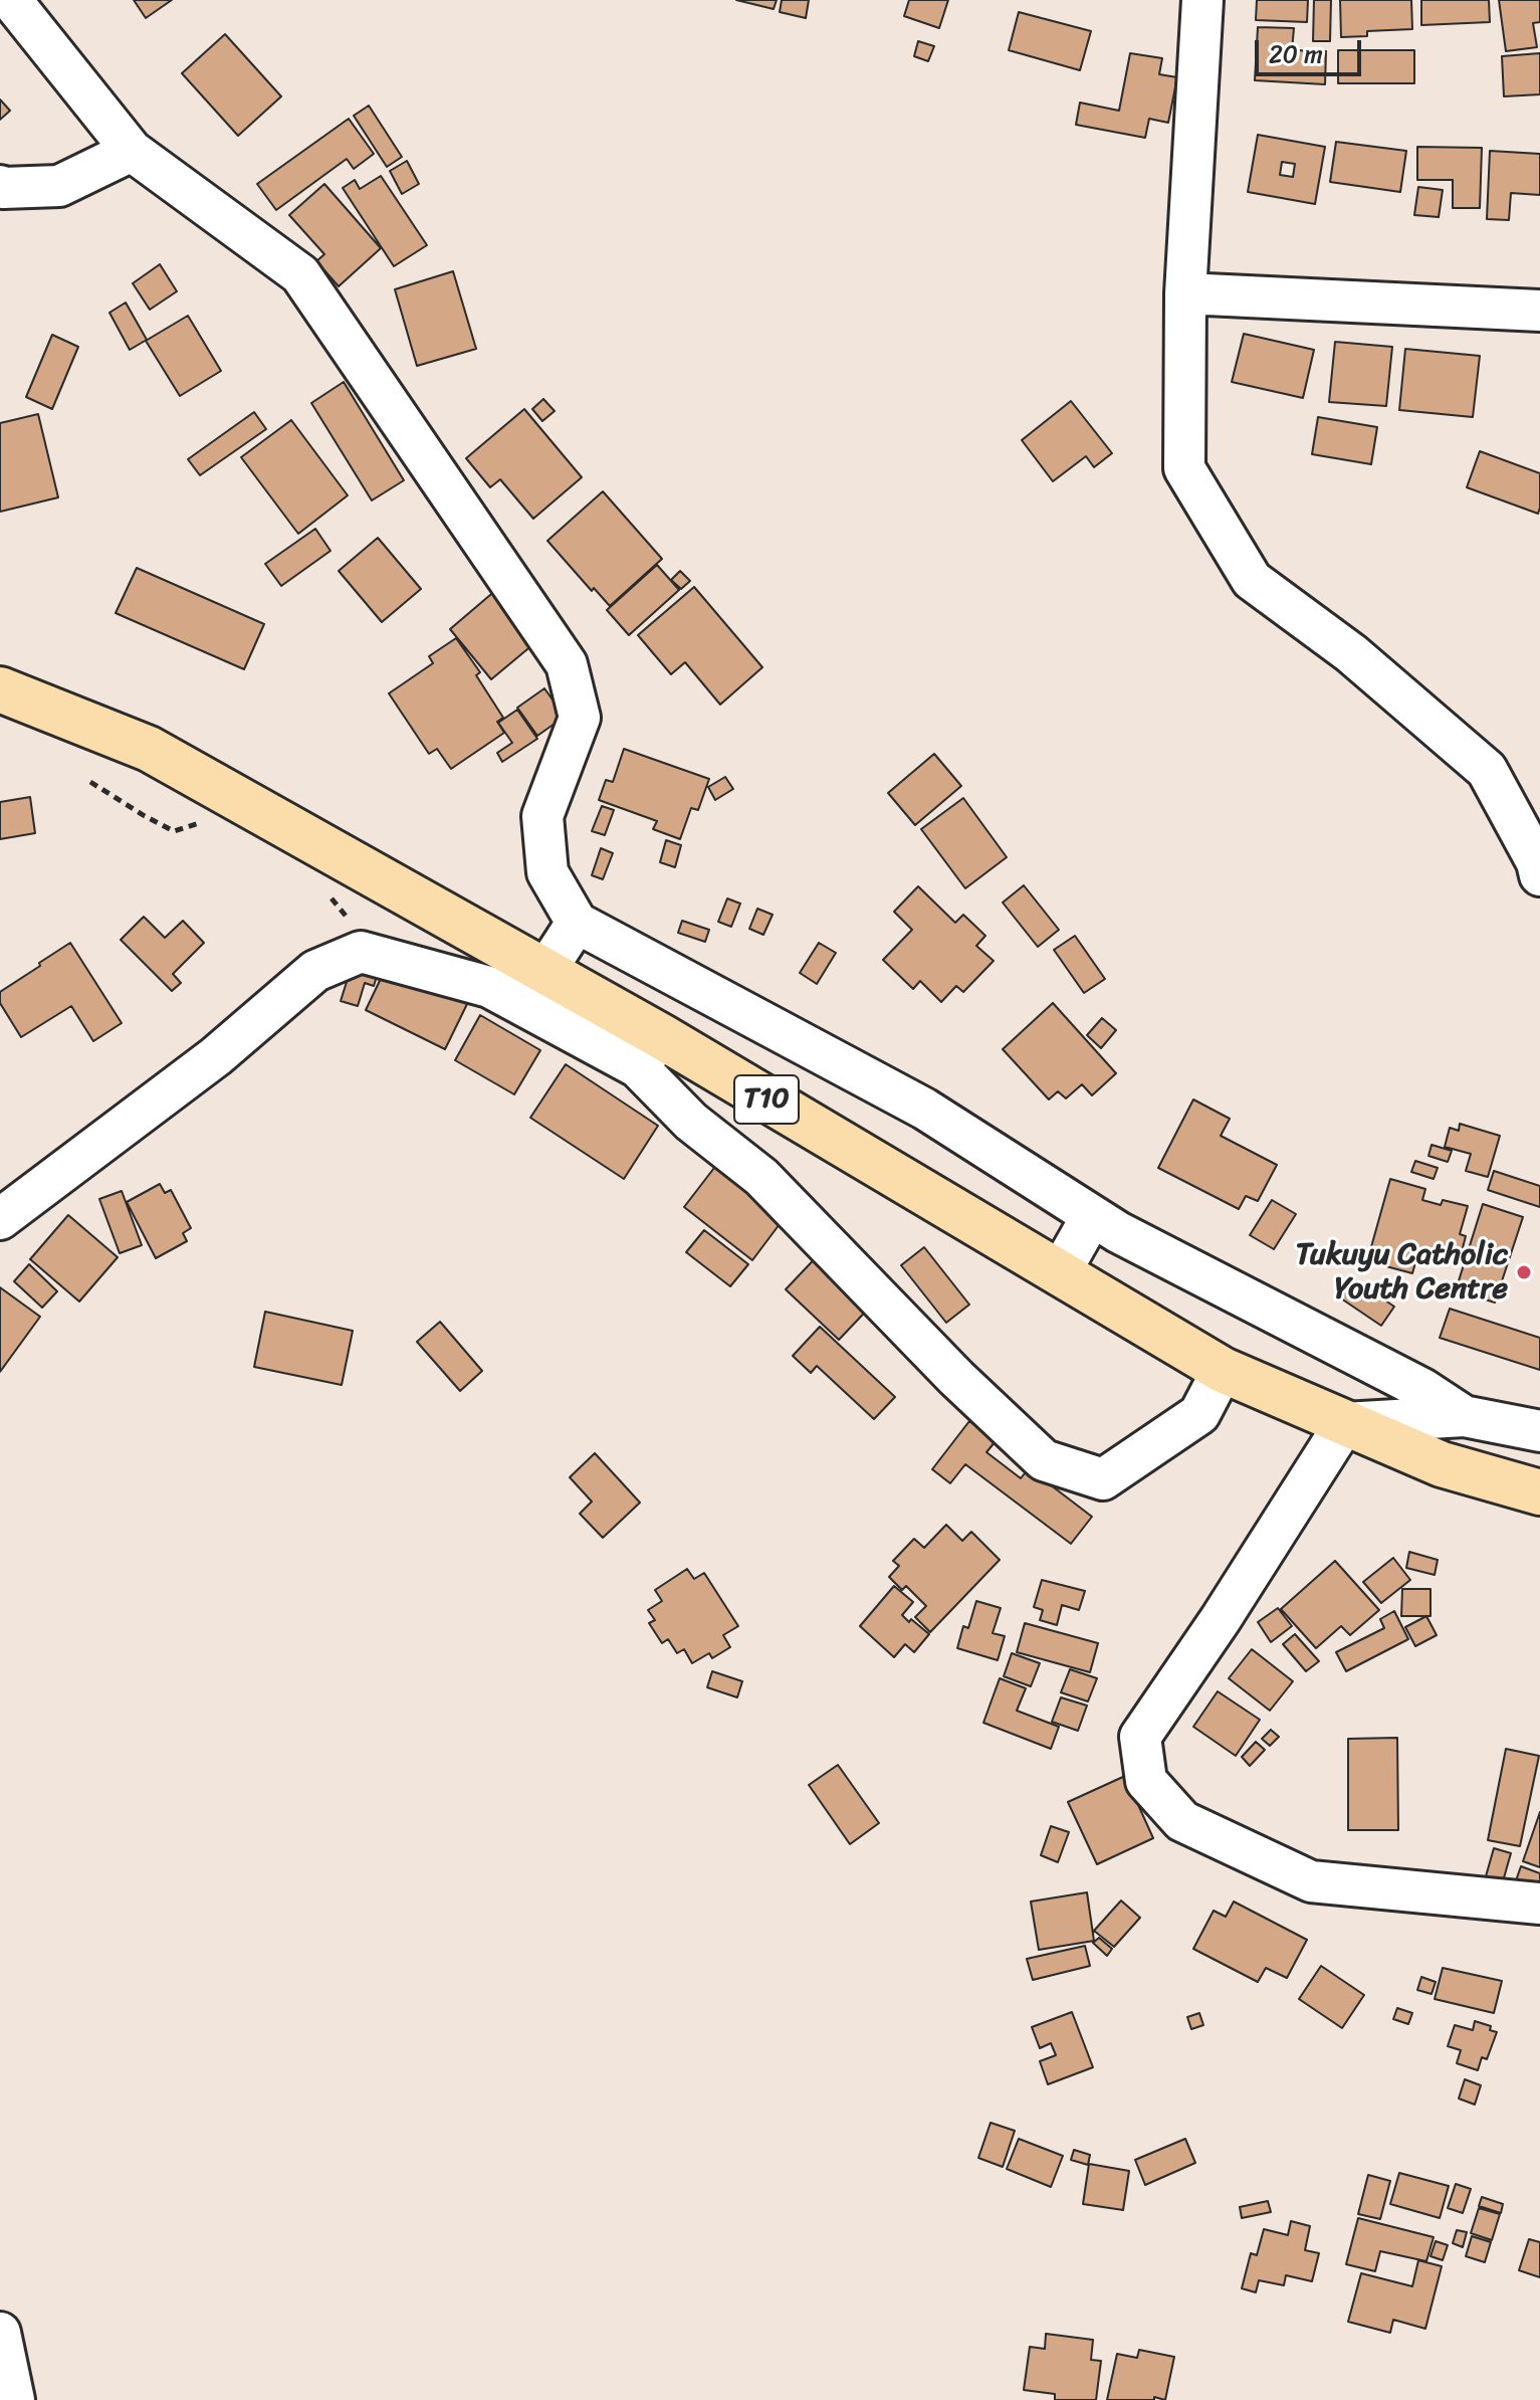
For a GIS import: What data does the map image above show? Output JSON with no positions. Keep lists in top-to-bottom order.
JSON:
{
  "streets": {
    "highway": ["T10"]
  },
  "places": ["Tukuyu Catholic Youth Centre"],
  "scale_bar": "20 m"
}
